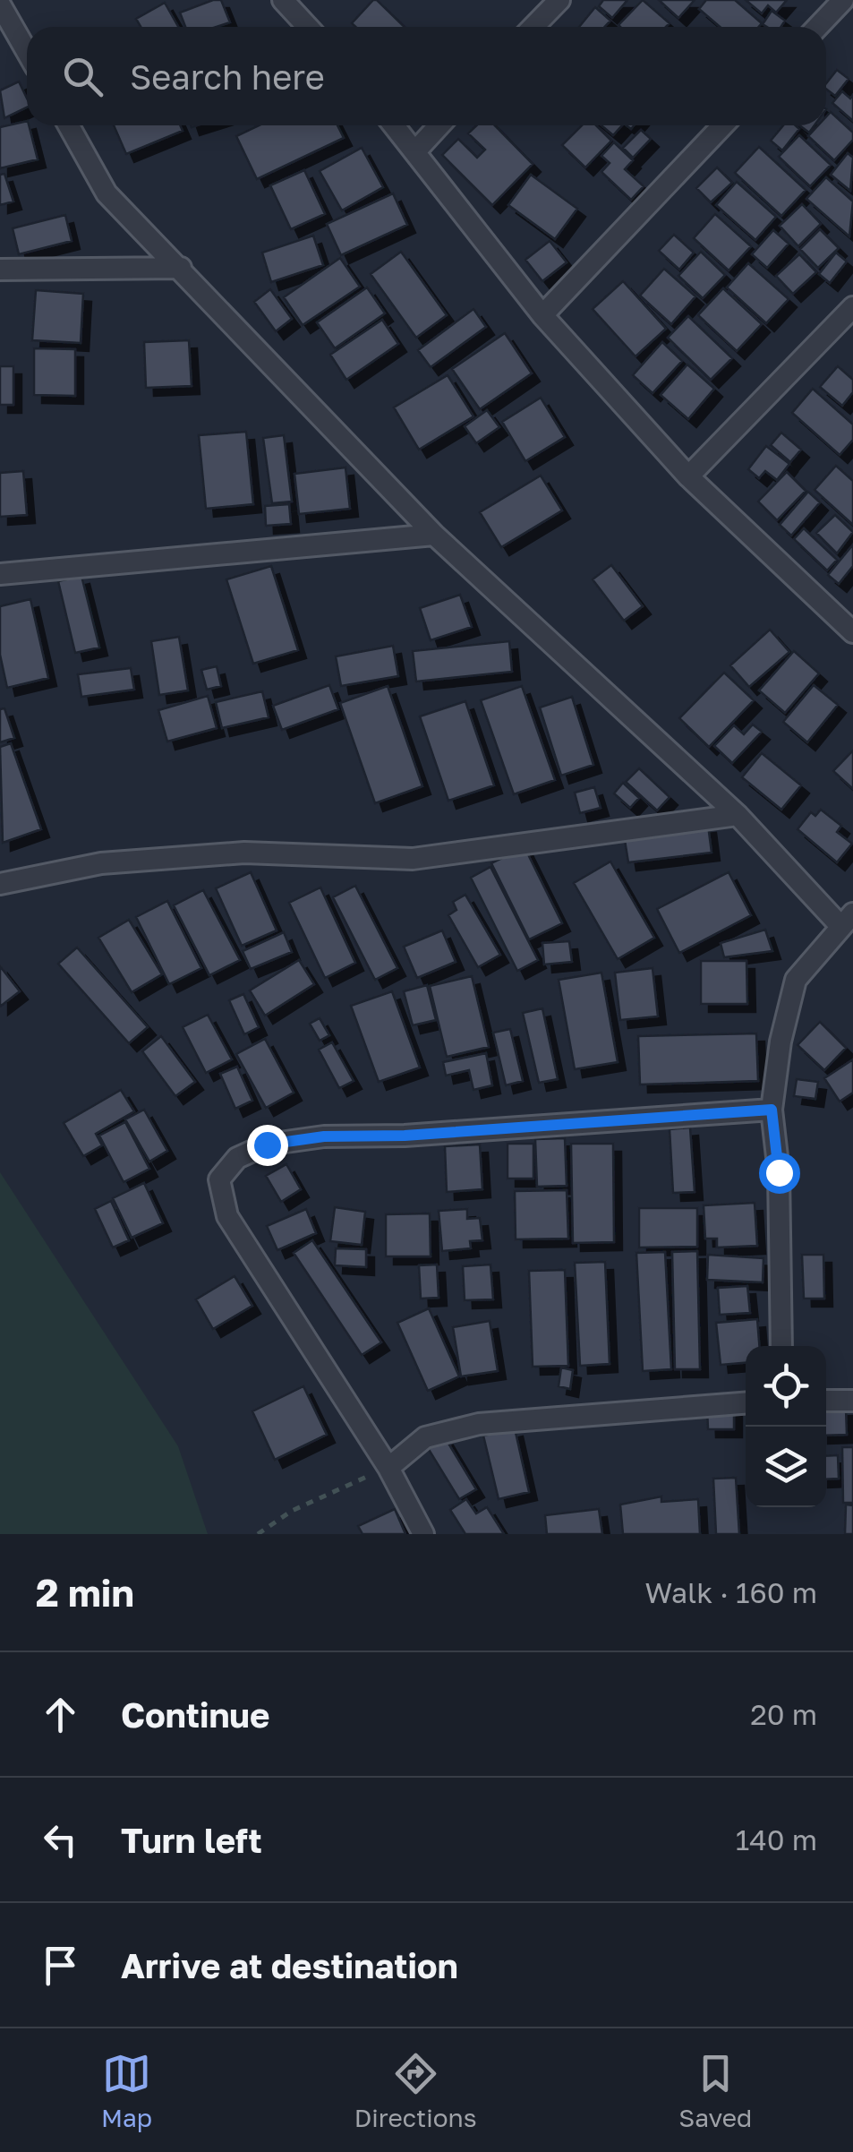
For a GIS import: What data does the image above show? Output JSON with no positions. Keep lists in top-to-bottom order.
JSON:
{
  "page": {
    "search": "Search here",
    "heading": ["2 min", "Walk · 160 m"],
    "list": [
      ["Continue", "20 m"],
      ["Turn left", "140 m"],
      "Arrive at destination"
    ],
    "nav": ["Map", "Directions", "Saved"]
  }
}
